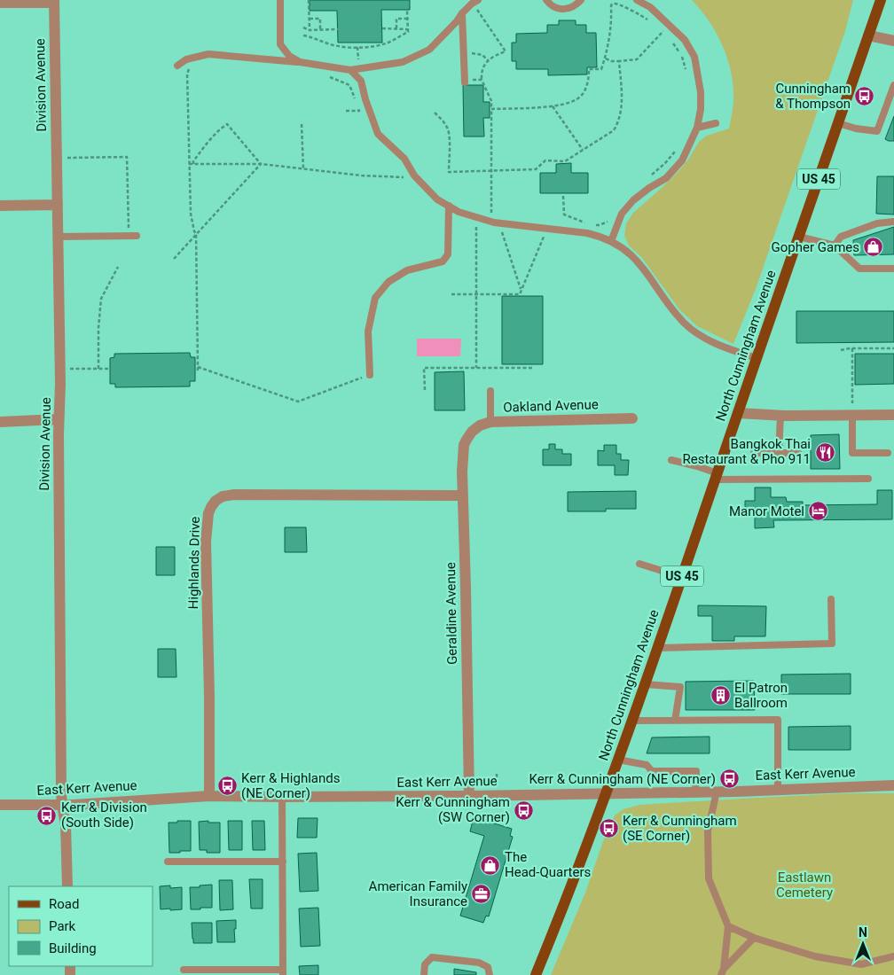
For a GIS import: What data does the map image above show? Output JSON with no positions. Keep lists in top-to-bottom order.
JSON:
{
  "streets": {
    "main road": ["US 45", "North Cunningham Avenue"],
    "street": [
      "Division Avenue",
      "Oakland Avenue",
      "Highlands Drive",
      "Geraldine Avenue",
      "East Kerr Avenue"
    ]
  },
  "crossings": [
    ["Division Avenue", "East Kerr Avenue"],
    ["North Cunningham Avenue", "East Kerr Avenue"],
    ["Oakland Avenue", "Geraldine Avenue"],
    ["Highlands Drive", "Geraldine Avenue"],
    ["Highlands Drive", "East Kerr Avenue"],
    ["Geraldine Avenue", "East Kerr Avenue"]
  ],
  "parks": ["Eastlawn Cemetery"],
  "places": {
    "bus stop": [
      "Cunningham & Thompson",
      "Kerr & Cunningham (NE Corner)",
      "Kerr & Highlands (NE Corner)",
      "Kerr & Cunningham (SW Corner)",
      "Kerr & Division (South Side)",
      "Kerr & Cunningham (SE Corner)"
    ],
    "shop": ["Gopher Games", "The Head-Quarters"],
    "restaurant": ["Bangkok Thai Restaurant & Pho 911"],
    "hotel": ["Manor Motel"],
    "building": ["El Patron Ballroom"],
    "office": ["American Family Insurance"]
  },
  "legend": ["Road", "Park", "Building"],
  "north": "top"
}
